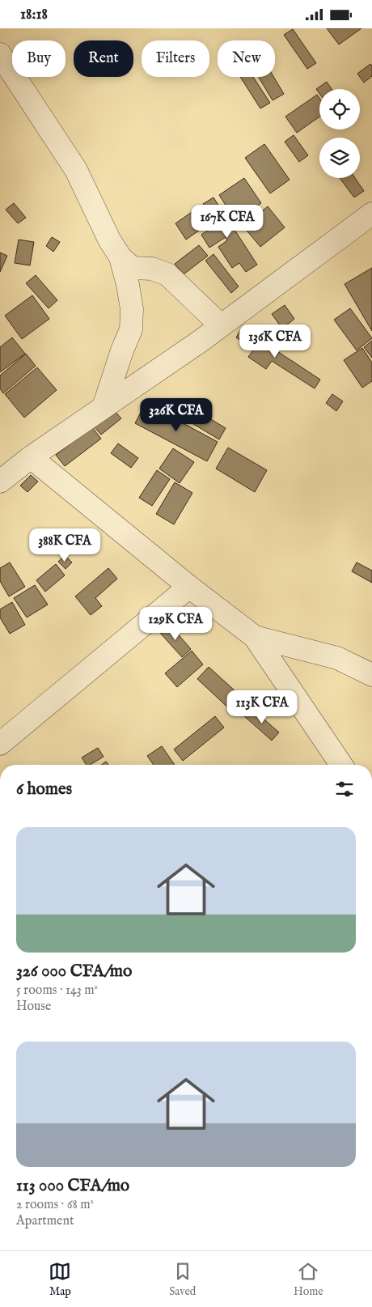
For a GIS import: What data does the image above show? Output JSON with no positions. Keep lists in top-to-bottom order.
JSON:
{
  "page": {
    "status": "18:18",
    "chip": [
      "Buy",
      "Rent",
      "Filters",
      "New"
    ],
    "price": [
      "167K CFA",
      "136K CFA",
      "326K CFA",
      "388K CFA",
      "129K CFA",
      "113K CFA"
    ],
    "heading": "6 homes",
    "list": [
      {
        "name": "326 000 CFA/mo",
        "note": "5 rooms · 143 m² · House"
      },
      {
        "name": "113 000 CFA/mo",
        "note": "2 rooms · 68 m² · Apartment"
      }
    ],
    "tabs": ["Map", "Saved", "Home"]
  }
}
